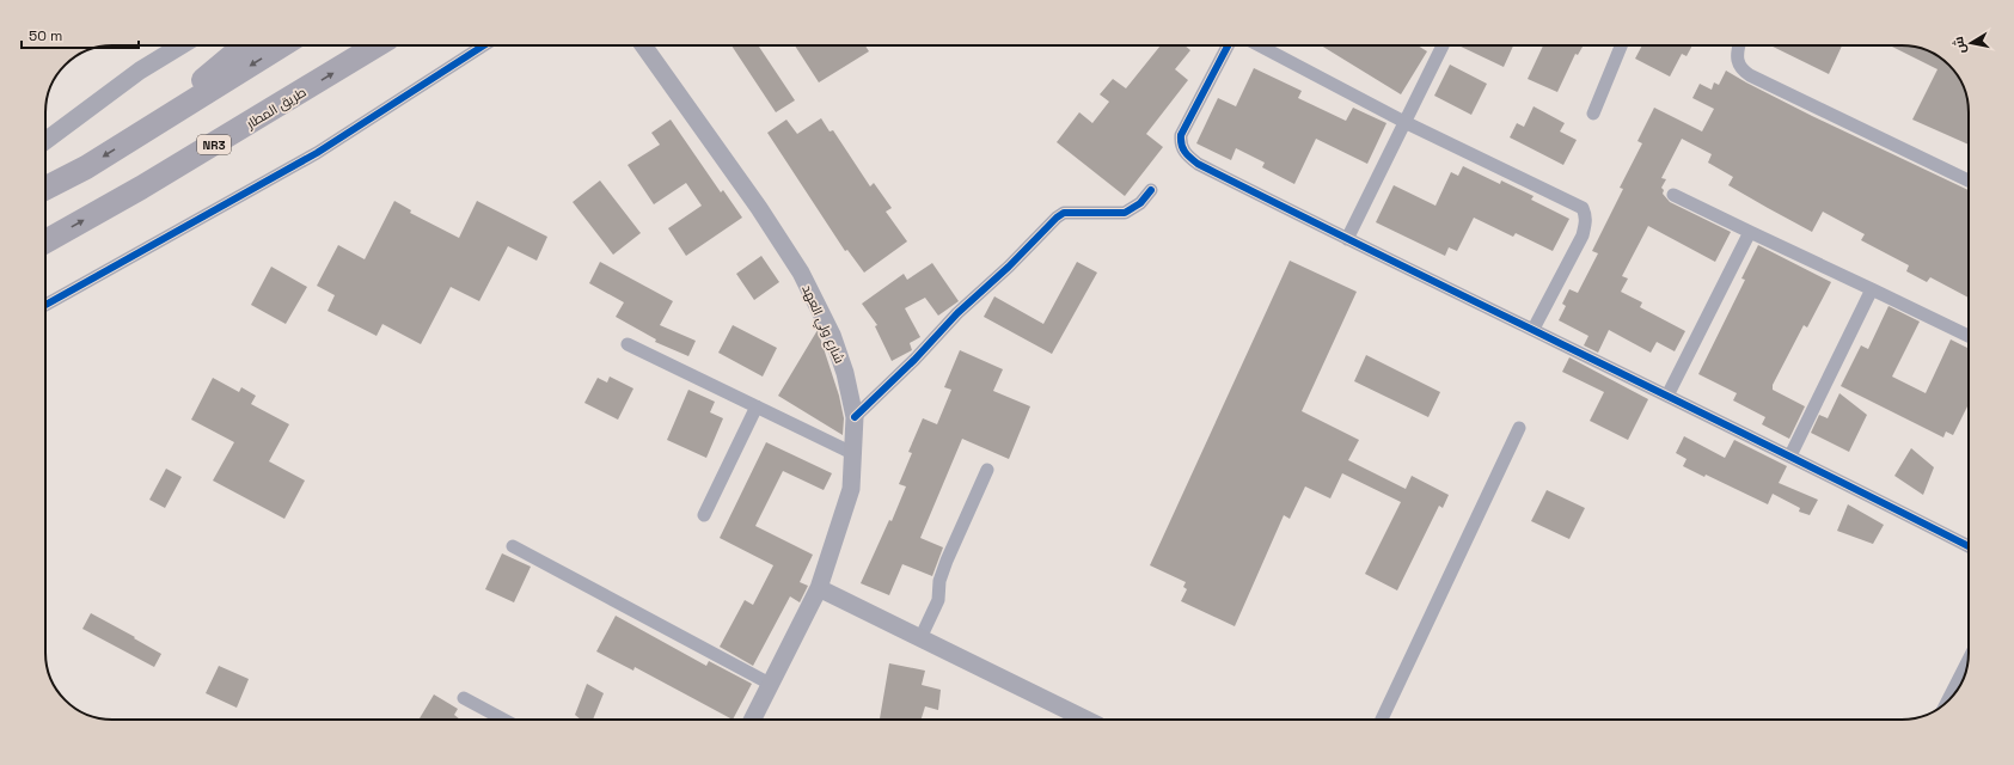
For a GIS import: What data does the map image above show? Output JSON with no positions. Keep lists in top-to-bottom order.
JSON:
{
  "streets": {
    "highway": ["طريق المطار", "NR3"],
    "main road": ["شارع ولي العهد"]
  },
  "scale_bar": "50 m",
  "north": "left"
}
